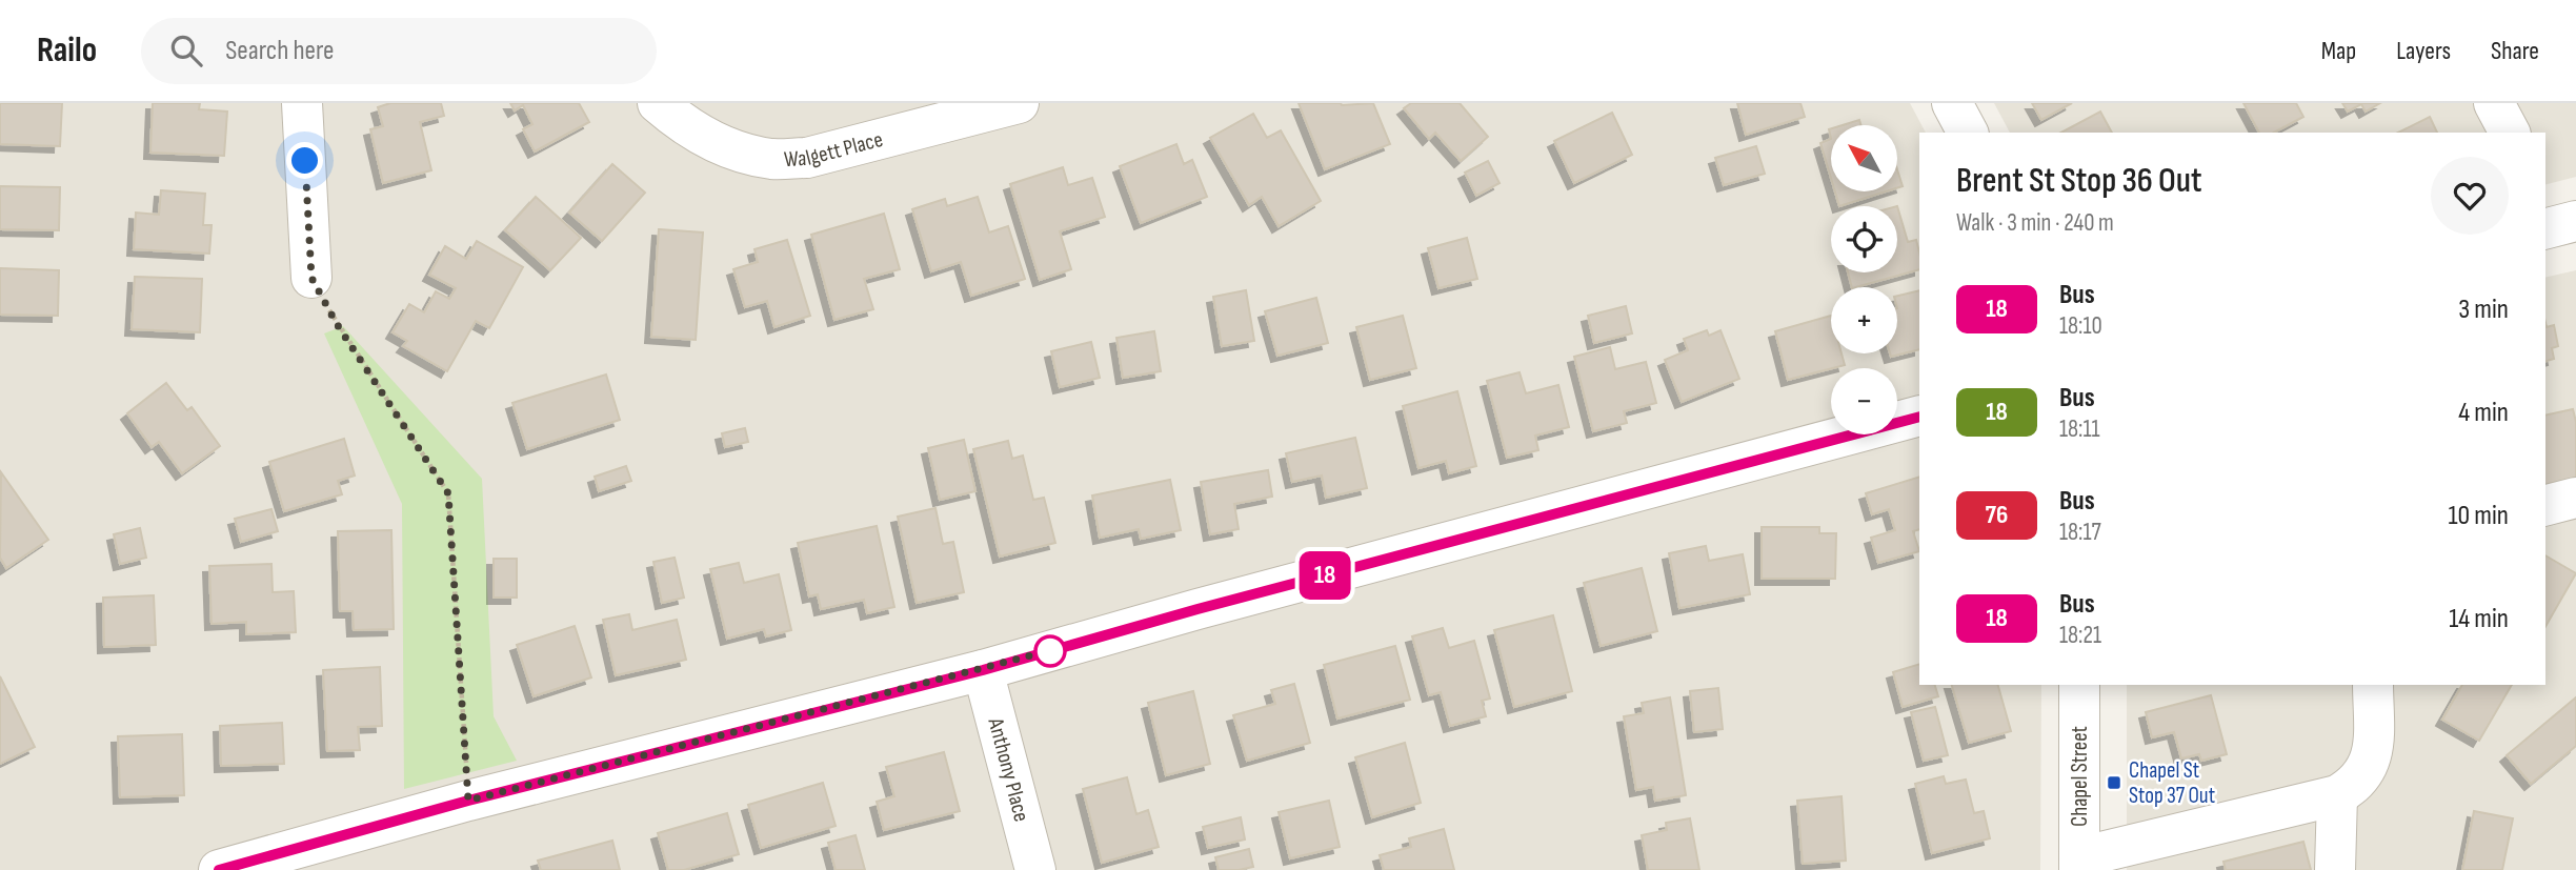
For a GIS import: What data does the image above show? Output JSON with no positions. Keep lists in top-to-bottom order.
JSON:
{
  "streets": {
    "street": ["Walgett Place", "Anthony Place", "Chapel Street"]
  },
  "places": {
    "transit": ["Chapel St Stop 37 Out"]
  },
  "lines": ["bus line 18"],
  "north": "top left",
  "page": {
    "header": "Railo",
    "search": "Search here",
    "nav": ["Map", "Layers", "Share"],
    "on_map": "18",
    "map_buttons": ["+", "−"],
    "heading": ["Brent St Stop 36 Out", "Walk · 3 min · 240 m"],
    "list": [
      {
        "mark": "18",
        "name": "Bus",
        "note": "18:10",
        "value": "3 min"
      },
      {
        "mark": "18",
        "name": "Bus",
        "note": "18:11",
        "value": "4 min"
      },
      {
        "mark": "76",
        "name": "Bus",
        "note": "18:17",
        "value": "10 min"
      },
      {
        "mark": "18",
        "name": "Bus",
        "note": "18:21",
        "value": "14 min"
      }
    ]
  }
}
